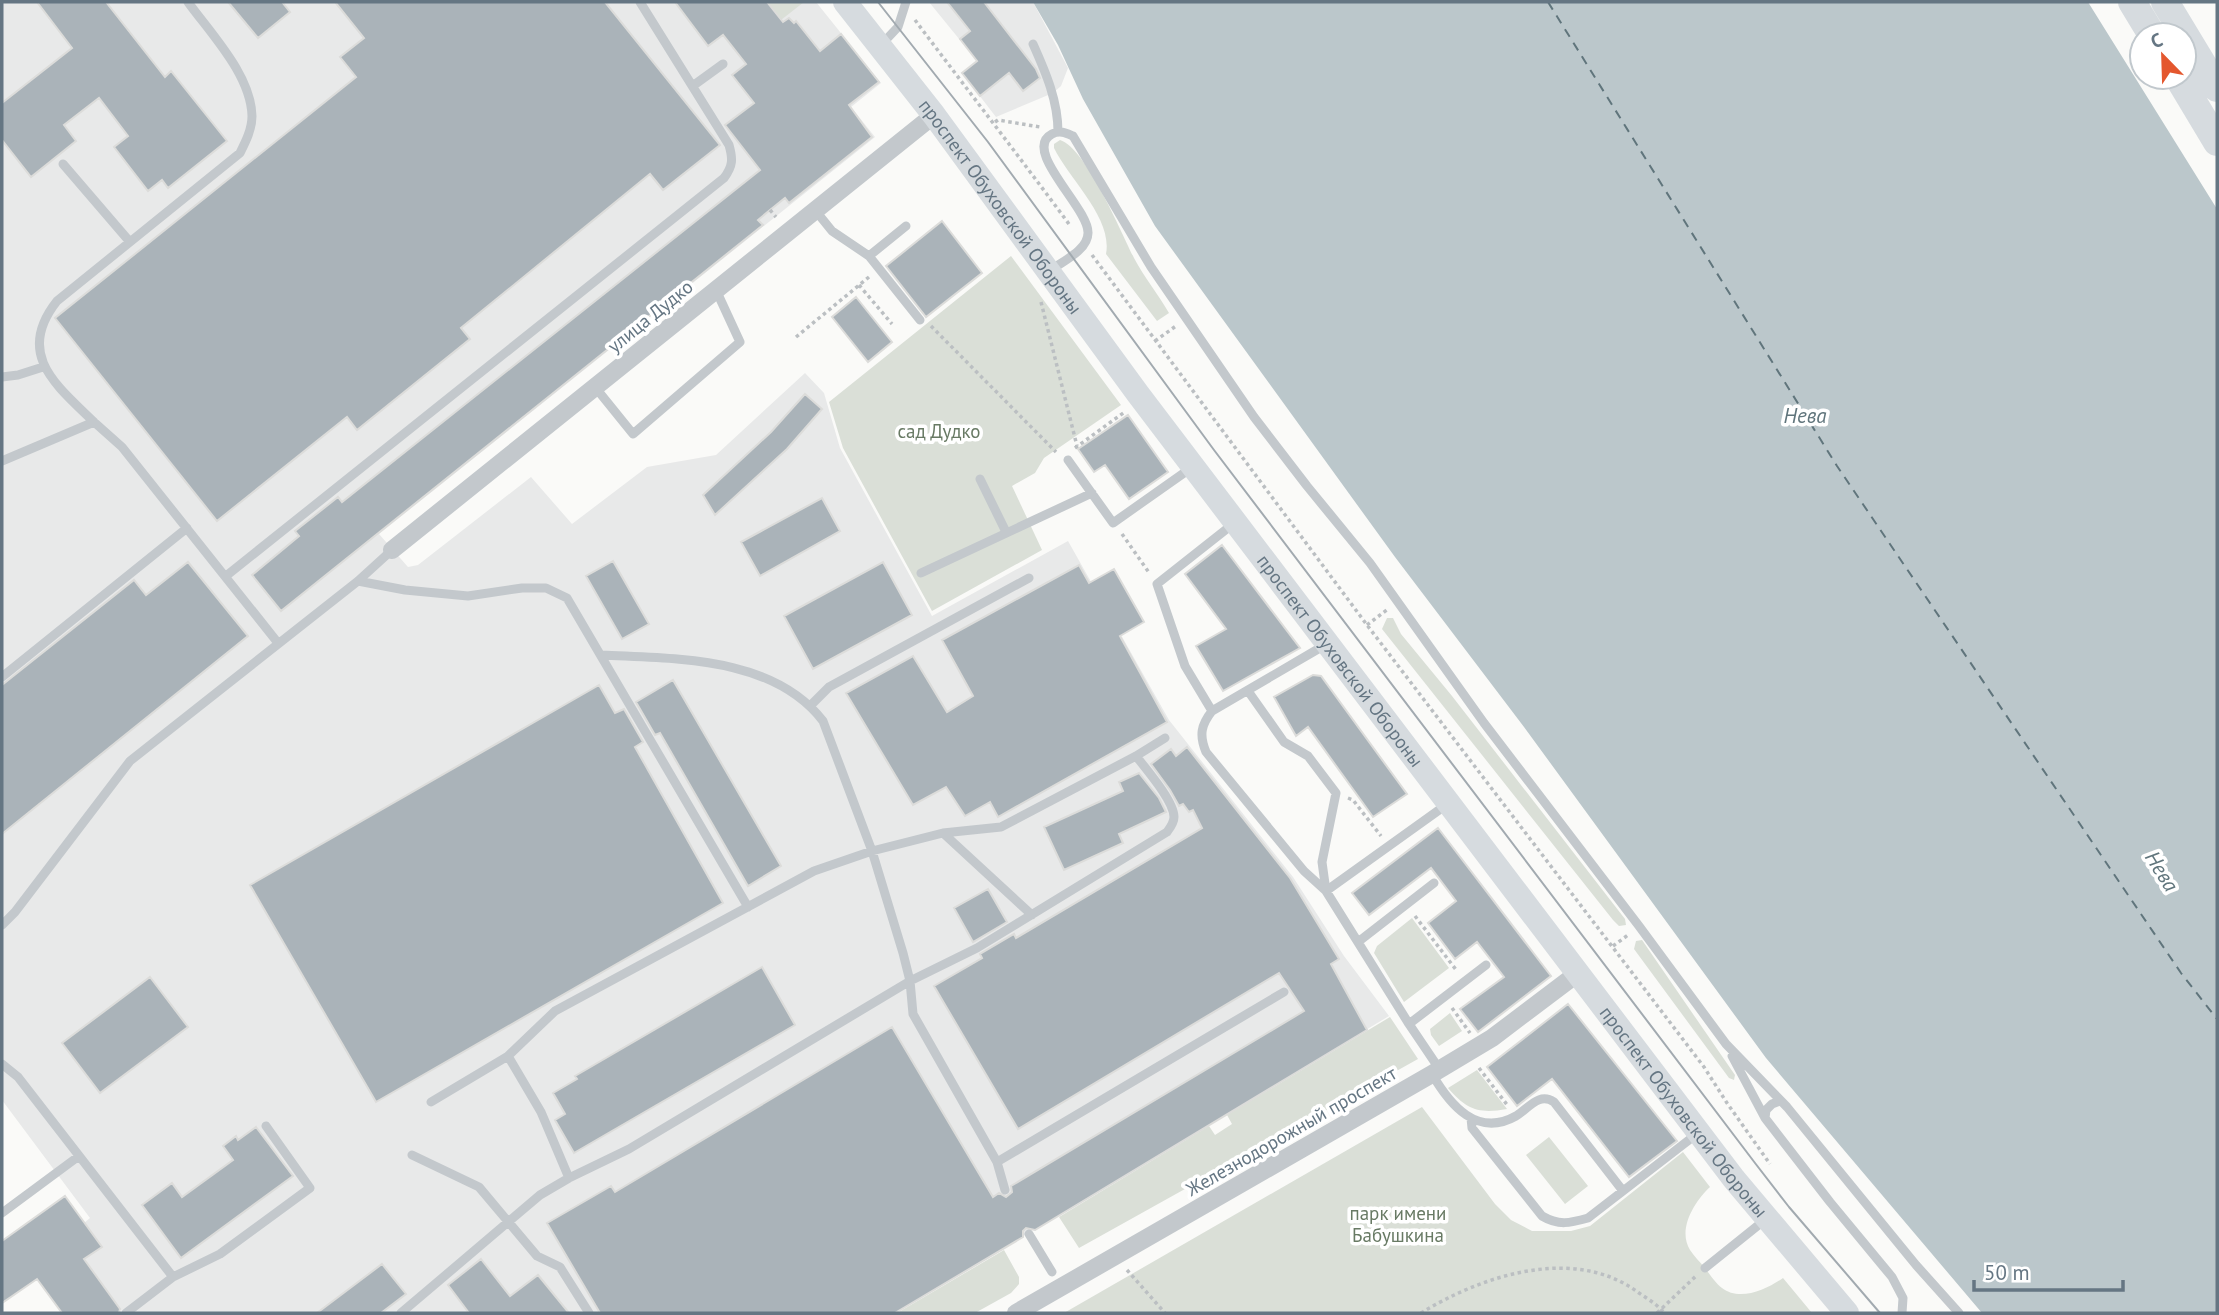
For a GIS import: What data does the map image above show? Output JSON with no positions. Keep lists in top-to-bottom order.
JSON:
{
  "streets": {
    "main road": ["проспект Обуховской Обороны"],
    "street": ["улица Дудко", "Железнодорожный проспект"]
  },
  "crossings": [
    ["проспект Обуховской Обороны", "улица Дудко"],
    ["проспект Обуховской Обороны", "Железнодорожный проспект"]
  ],
  "water": ["Нева"],
  "parks": ["сад Дудко", "парк имени Бабушкина"],
  "scale_bar": "50 m",
  "north": "top left"
}
